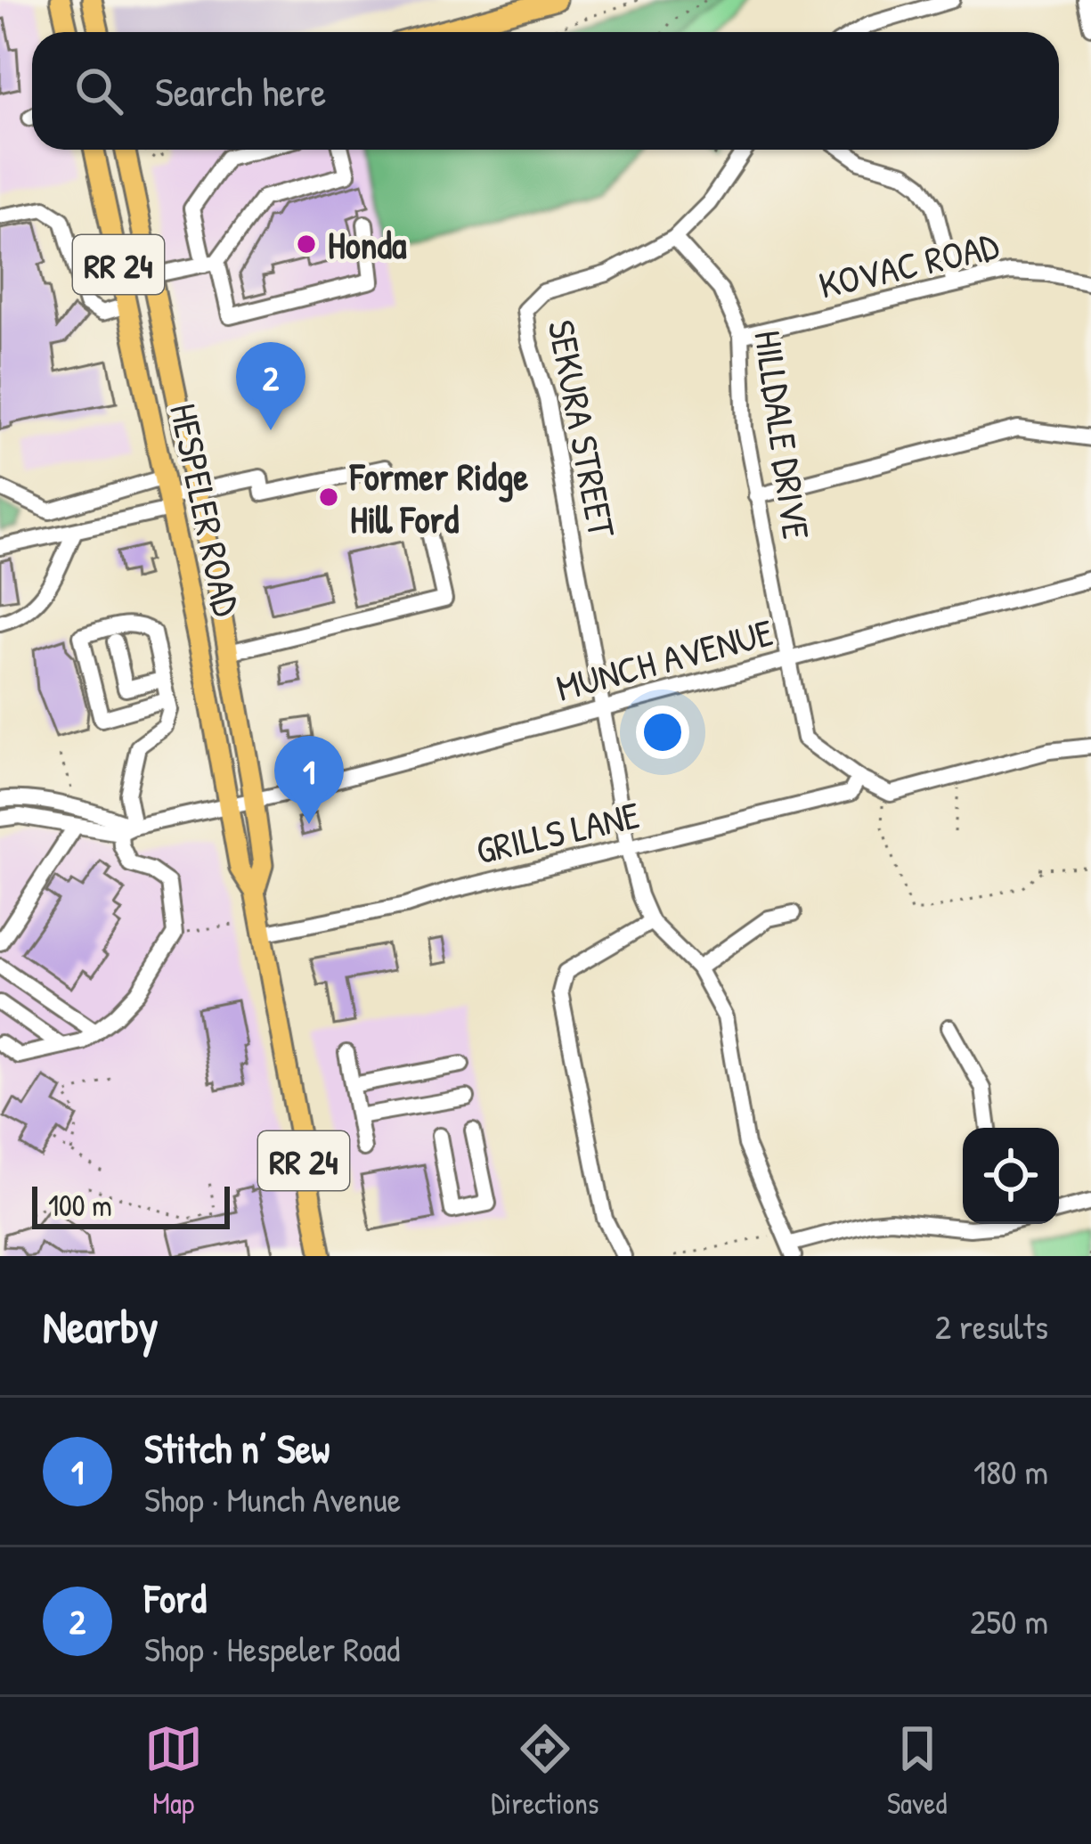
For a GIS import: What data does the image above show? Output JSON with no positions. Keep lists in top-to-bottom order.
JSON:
{
  "streets": {
    "main road": ["RR 24", "HESPELER ROAD"],
    "street": [
      "KOVAC ROAD",
      "SEKURA STREET",
      "HILLDALE DRIVE",
      "MUNCH AVENUE",
      "GRILLS LANE"
    ]
  },
  "crossings": [
    ["KOVAC ROAD", "HILLDALE DRIVE"],
    ["SEKURA STREET", "HILLDALE DRIVE"],
    ["SEKURA STREET", "MUNCH AVENUE"],
    ["SEKURA STREET", "GRILLS LANE"],
    ["HILLDALE DRIVE", "MUNCH AVENUE"],
    ["HILLDALE DRIVE", "GRILLS LANE"],
    ["HESPELER ROAD", "MUNCH AVENUE"],
    ["HESPELER ROAD", "GRILLS LANE"]
  ],
  "places": ["Honda", "Former Ridge Hill Ford"],
  "scale_bar": "100 m",
  "page": {
    "search": "Search here",
    "pins": ["2", "1"],
    "scale": "100 m",
    "heading": ["Nearby", "2 results"],
    "list": [
      {
        "mark": "1",
        "name": "Stitch n’ Sew",
        "note": "Shop · Munch Avenue",
        "value": "180 m"
      },
      {
        "mark": "2",
        "name": "Ford",
        "note": "Shop · Hespeler Road",
        "value": "250 m"
      }
    ],
    "nav": ["Map", "Directions", "Saved"]
  }
}
